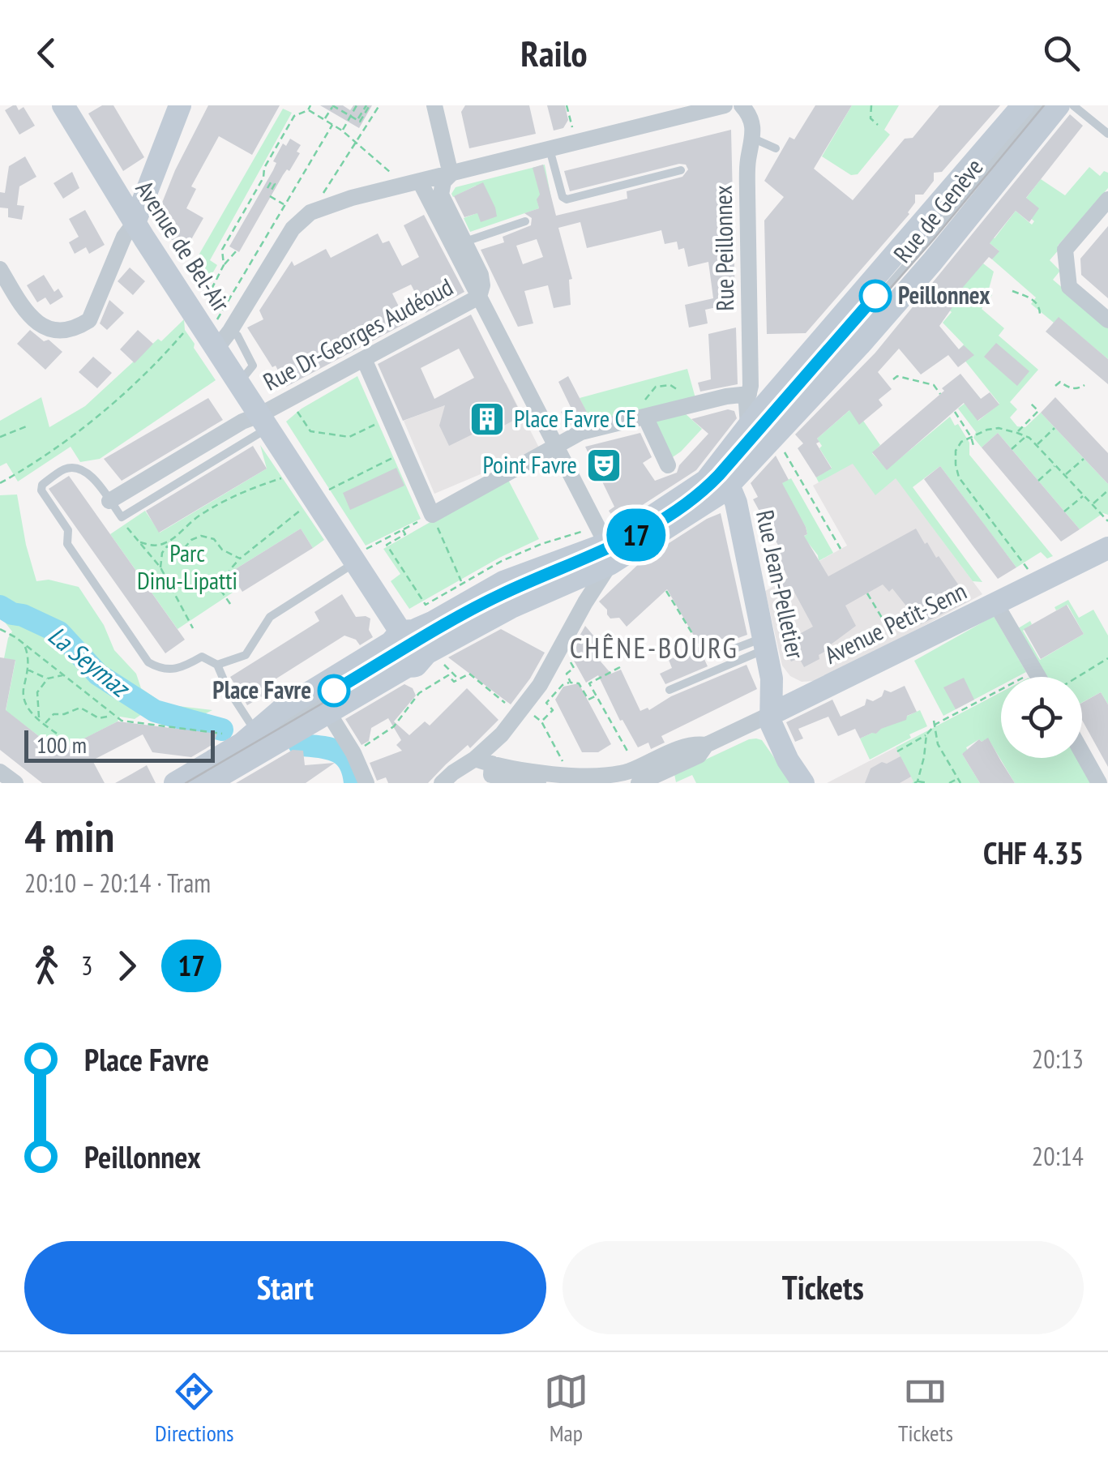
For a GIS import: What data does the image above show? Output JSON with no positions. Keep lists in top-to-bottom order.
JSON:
{
  "streets": {
    "main road": [
      "Rue de Genève",
      "Avenue de Bel-Air",
      "Rue Jean-Pelletier",
      "Avenue Petit-Senn"
    ],
    "street": ["Rue Peillonnex", "Rue Dr-Georges Audéoud"]
  },
  "crossings": [
    ["Rue de Genève", "Avenue de Bel-Air"],
    ["Rue de Genève", "Rue Peillonnex"],
    ["Rue de Genève", "Rue Jean-Pelletier"],
    ["Avenue de Bel-Air", "Rue Dr-Georges Audéoud"],
    ["Rue Jean-Pelletier", "Avenue Petit-Senn"]
  ],
  "districts": ["CHÊNE-BOURG"],
  "water": ["La Seymaz"],
  "parks": ["Parc Dinu-Lipatti"],
  "places": {
    "other": ["Peillonnex", "Place Favre"],
    "building": ["Place Favre CE"],
    "theatre": ["Point Favre"]
  },
  "lines": ["tram line 17"],
  "scale_bar": "100 m",
  "page": {
    "header": "Railo",
    "on_map": "17",
    "scale": "100 m",
    "heading": ["4 min", "20:10 – 20:14 · Tram", "CHF 4.35"],
    "legs": ["3", "17"],
    "list": [
      {
        "name": "Place Favre",
        "value": "20:13"
      },
      {
        "name": "Peillonnex",
        "value": "20:14"
      }
    ],
    "buttons": ["Start", "Tickets"],
    "tabs": ["Directions", "Map", "Tickets"]
  }
}
